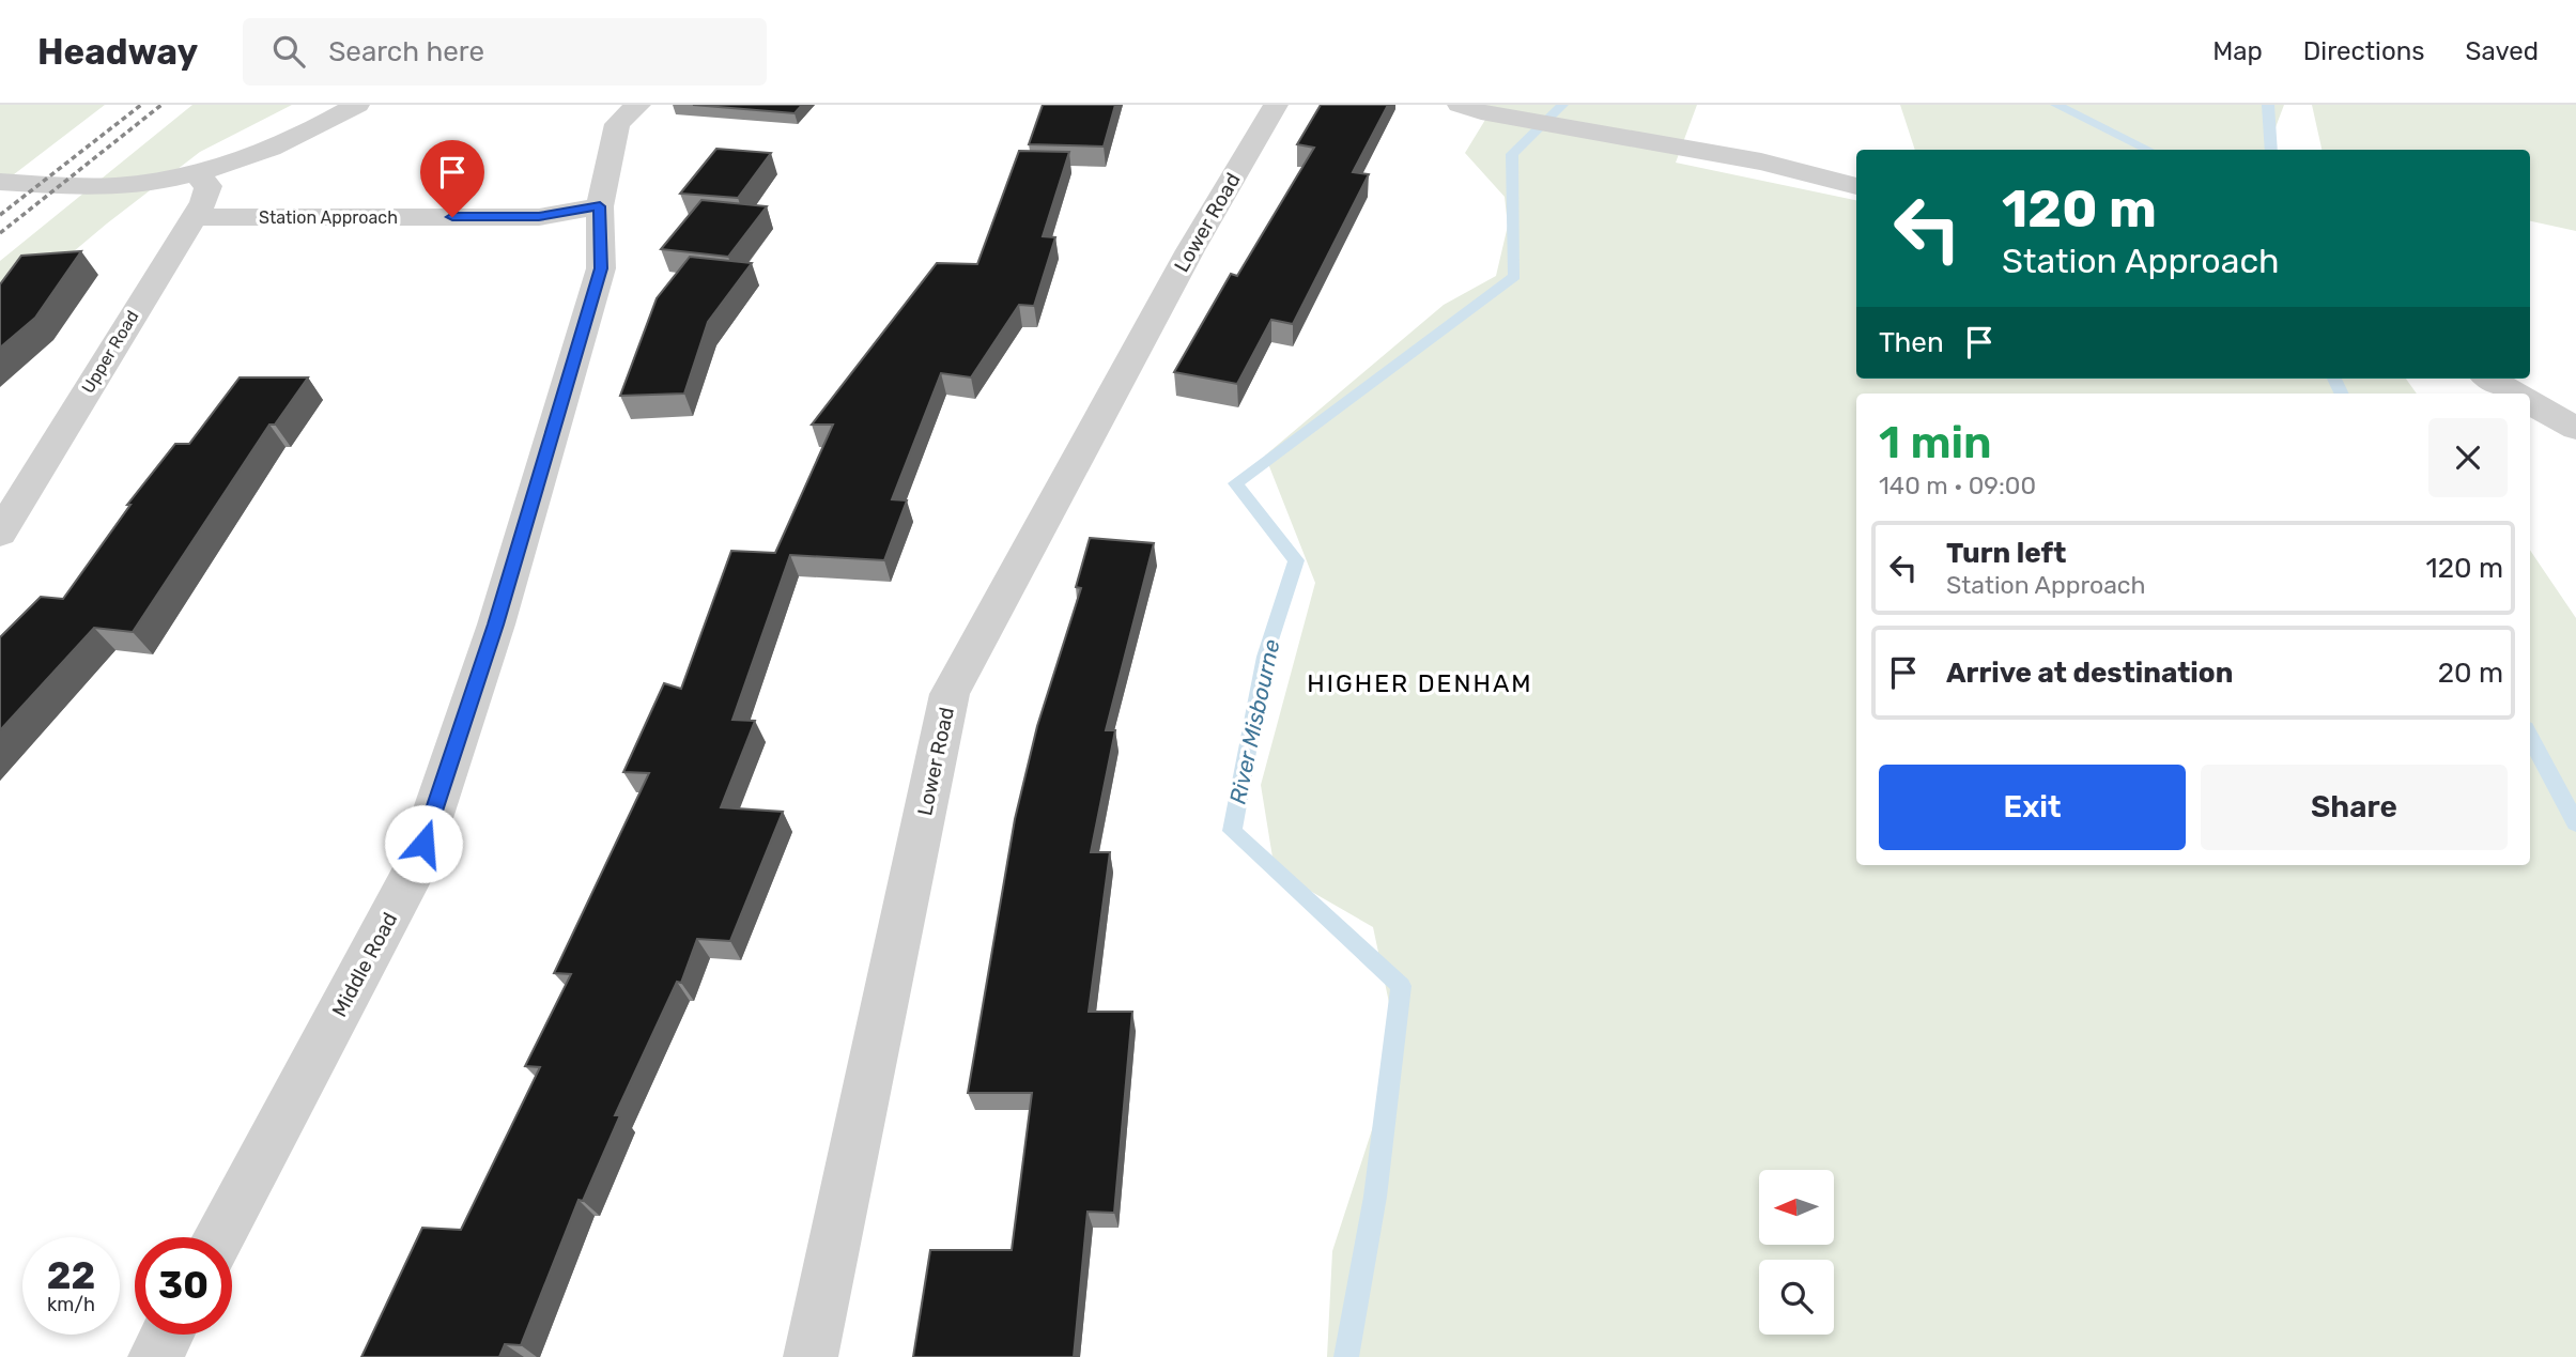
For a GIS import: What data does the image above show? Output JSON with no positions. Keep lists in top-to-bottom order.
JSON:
{
  "streets": {
    "street": [
      "Station Approach",
      "Lower Road",
      "Upper Road",
      "Middle Road"
    ]
  },
  "crossings": [
    ["Station Approach", "Upper Road"],
    ["Station Approach", "Middle Road"]
  ],
  "districts": ["HIGHER DENHAM"],
  "water": ["River Misbourne"],
  "north": "left",
  "page": {
    "header": "Headway",
    "search": "Search here",
    "nav": ["Map", "Directions", "Saved"],
    "turn": ["120 m", "Station Approach"],
    "then": "Then",
    "heading": ["1 min", "140 m · 09:00"],
    "list": [
      {
        "name": "Turn left",
        "note": "Station Approach",
        "value": "120 m"
      },
      {
        "name": "Arrive at destination",
        "value": "20 m"
      }
    ],
    "buttons": ["Exit", "Share"],
    "speed": "22 km/h",
    "limit": "30"
  }
}
